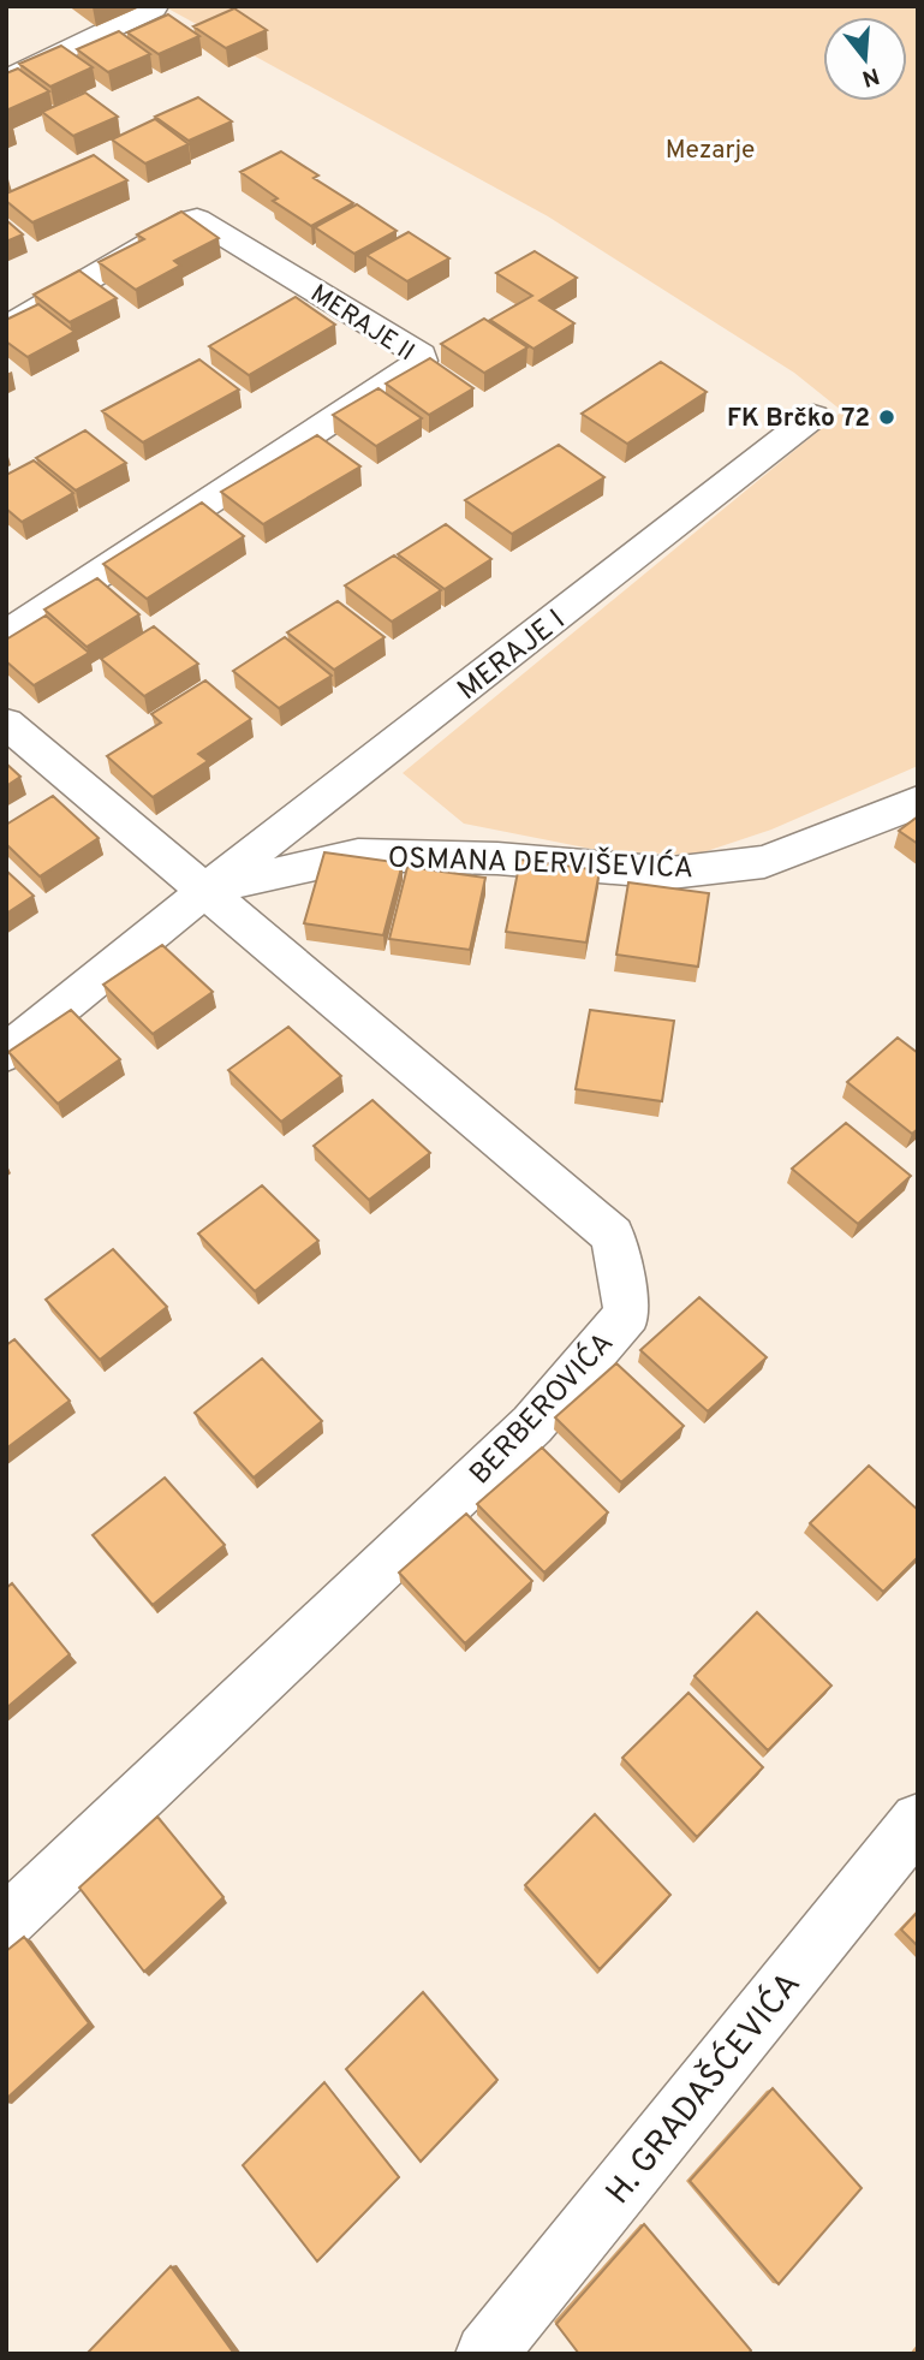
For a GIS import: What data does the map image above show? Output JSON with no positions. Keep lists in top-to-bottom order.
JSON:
{
  "streets": {
    "street": [
      "MERAJE II",
      "MERAJE I",
      "OSMANA DERVIŠEVIĆA",
      "BERBEROVIĆA",
      "H. GRADAŠĆEVIĆA"
    ]
  },
  "crossings": [
    ["MERAJE I", "OSMANA DERVIŠEVIĆA"],
    ["MERAJE I", "BERBEROVIĆA"],
    ["OSMANA DERVIŠEVIĆA", "BERBEROVIĆA"]
  ],
  "parks": ["Mezarje"],
  "places": ["FK Brčko 72"],
  "north": "bottom"
}
